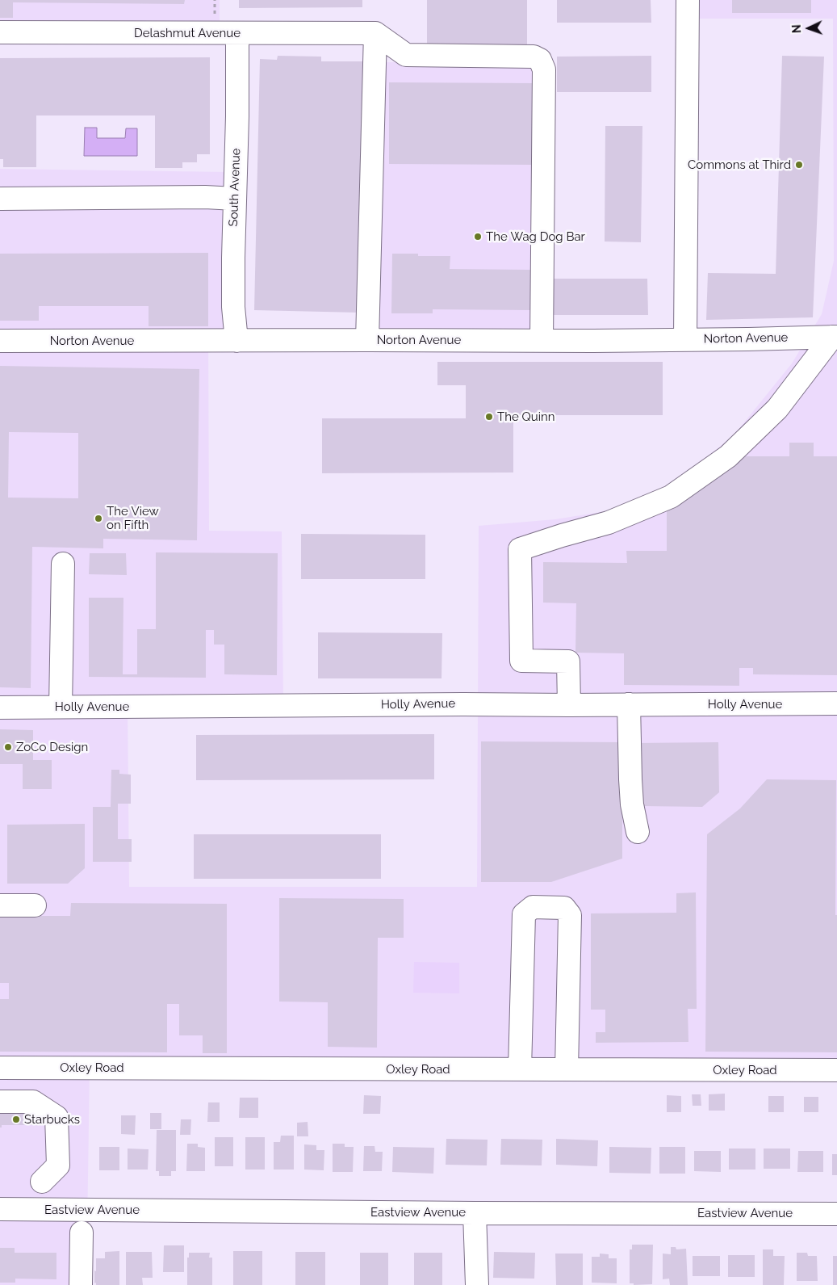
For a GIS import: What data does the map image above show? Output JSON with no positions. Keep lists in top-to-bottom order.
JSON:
{
  "streets": {
    "street": [
      "Delashmut Avenue",
      "South Avenue",
      "Norton Avenue",
      "Holly Avenue",
      "Oxley Road",
      "Eastview Avenue"
    ]
  },
  "crossings": [
    ["Delashmut Avenue", "South Avenue"],
    ["South Avenue", "Norton Avenue"]
  ],
  "places": [
    "Commons at Third",
    "The Wag Dog Bar",
    "The Quinn",
    "The View on Fifth",
    "ZoCo Design",
    "Starbucks"
  ],
  "north": "left"
}
